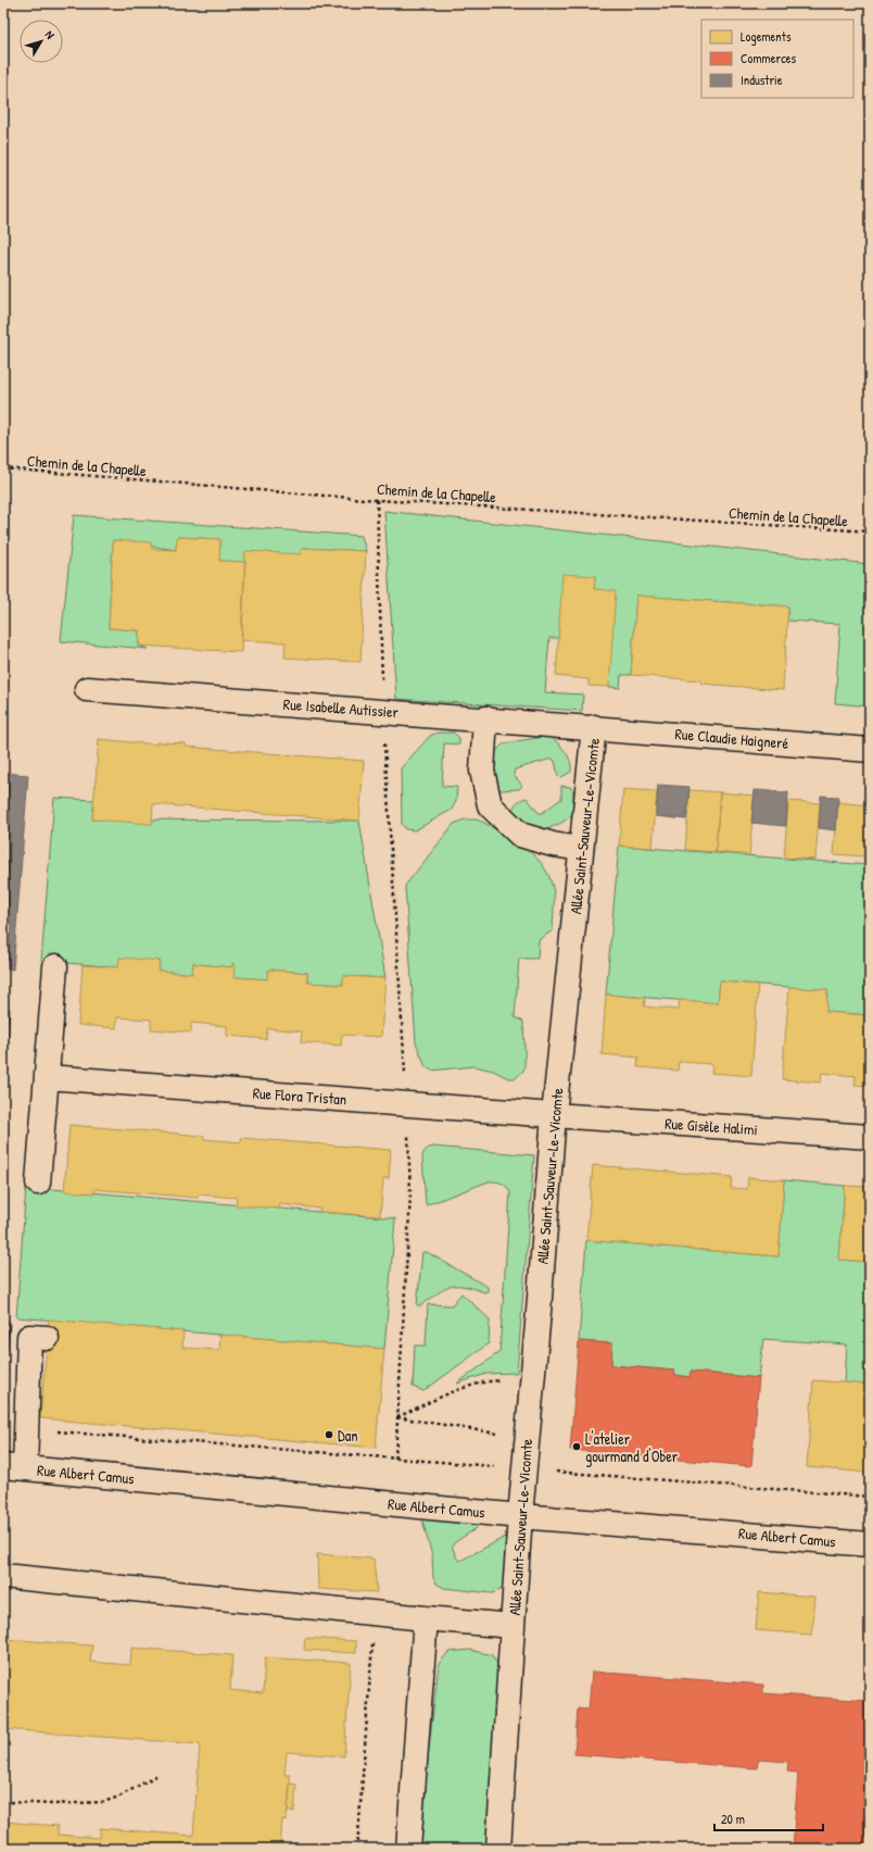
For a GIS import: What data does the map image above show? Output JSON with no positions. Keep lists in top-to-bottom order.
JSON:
{
  "streets": {
    "street": [
      "Rue Isabelle Autissier",
      "Rue Claudie Haigneré",
      "Allée Saint-Sauveur-Le-Vicomte",
      "Rue Flora Tristan",
      "Rue Gisèle Halimi",
      "Rue Albert Camus"
    ],
    "path": ["Chemin de la Chapelle"]
  },
  "crossings": [
    ["Rue Isabelle Autissier", "Rue Claudie Haigneré"],
    ["Rue Isabelle Autissier", "Allée Saint-Sauveur-Le-Vicomte"],
    ["Rue Claudie Haigneré", "Allée Saint-Sauveur-Le-Vicomte"],
    ["Allée Saint-Sauveur-Le-Vicomte", "Rue Flora Tristan"],
    ["Allée Saint-Sauveur-Le-Vicomte", "Rue Gisèle Halimi"],
    ["Allée Saint-Sauveur-Le-Vicomte", "Rue Albert Camus"],
    ["Rue Flora Tristan", "Rue Gisèle Halimi"]
  ],
  "places": ["Dan", "L'atelier gourmand d'Ober"],
  "legend": ["Logements", "Commerces", "Industrie"],
  "scale_bar": "20 m",
  "north": "top right"
}
